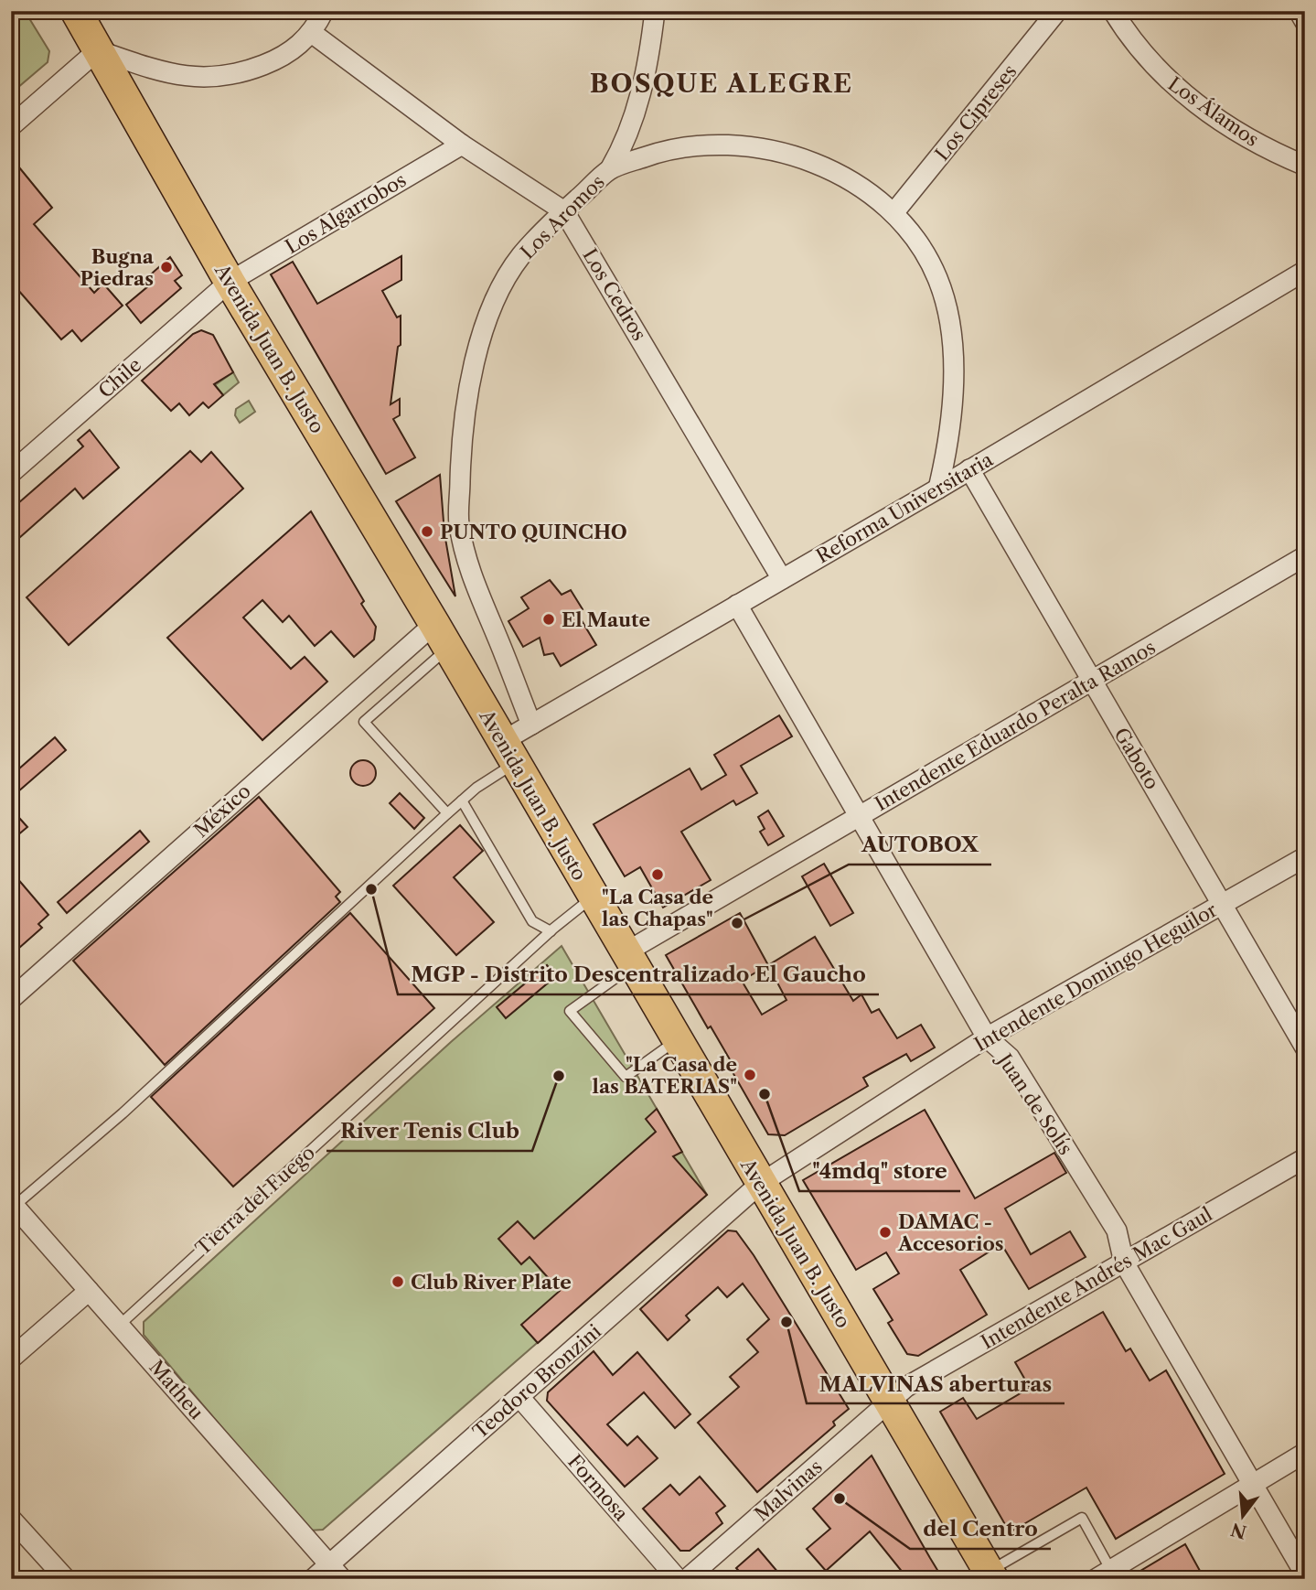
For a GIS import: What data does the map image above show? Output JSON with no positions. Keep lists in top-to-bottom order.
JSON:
{
  "streets": {
    "main road": ["Avenida Juan B. Justo"],
    "street": [
      "Los Álamos",
      "Los Cipreses",
      "Los Algarrobos",
      "Los Aromos",
      "Los Cedros",
      "Chile",
      "Reforma Universitaria",
      "Intendente Eduardo Peralta Ramos",
      "Gaboto",
      "México",
      "Intendente Domingo Heguilor",
      "Juan de Solís",
      "Intendente Andrés Mac Gaul",
      "Teodoro Bronzini",
      "Matheu",
      "Formosa",
      "Malvinas"
    ],
    "lane": ["Tierra del Fuego"]
  },
  "crossings": [
    ["Los Cipreses", "Los Aromos"],
    ["Los Algarrobos", "Los Cedros"],
    ["Los Algarrobos", "Avenida Juan B. Justo"],
    ["Los Algarrobos", "Chile"],
    ["Los Aromos", "Los Cedros"],
    ["Los Aromos", "Reforma Universitaria"],
    ["Los Cedros", "Reforma Universitaria"],
    ["Avenida Juan B. Justo", "Chile"],
    ["Avenida Juan B. Justo", "Reforma Universitaria"],
    ["Avenida Juan B. Justo", "Intendente Eduardo Peralta Ramos"],
    ["Avenida Juan B. Justo", "México"],
    ["Avenida Juan B. Justo", "Intendente Domingo Heguilor"],
    ["Avenida Juan B. Justo", "Tierra del Fuego"],
    ["Avenida Juan B. Justo", "Intendente Andrés Mac Gaul"],
    ["Avenida Juan B. Justo", "Teodoro Bronzini"],
    ["Avenida Juan B. Justo", "Malvinas"],
    ["Reforma Universitaria", "Gaboto"],
    ["Reforma Universitaria", "Juan de Solís"],
    ["Intendente Eduardo Peralta Ramos", "Gaboto"],
    ["Intendente Eduardo Peralta Ramos", "Juan de Solís"],
    ["Gaboto", "Intendente Domingo Heguilor"],
    ["Intendente Domingo Heguilor", "Juan de Solís"],
    ["Intendente Domingo Heguilor", "Teodoro Bronzini"],
    ["Juan de Solís", "Intendente Andrés Mac Gaul"],
    ["Tierra del Fuego", "Matheu"],
    ["Intendente Andrés Mac Gaul", "Malvinas"],
    ["Teodoro Bronzini", "Matheu"],
    ["Teodoro Bronzini", "Formosa"]
  ],
  "districts": ["BOSQUE ALEGRE"],
  "places": [
    "Bugna Piedras",
    "PUNTO QUINCHO",
    "El Maute",
    "\"La Casa de las Chapas\"",
    "MGP - Distrito Descentralizado El Gaucho",
    "AUTOBOX",
    "\"La Casa de las BATERIAS\"",
    "River Tenis Club",
    "\"4mdq\" store",
    "DAMAC - Accesorios",
    "Club River Plate",
    "MALVINAS aberturas",
    "del Centro"
  ],
  "north": "bottom"
}
